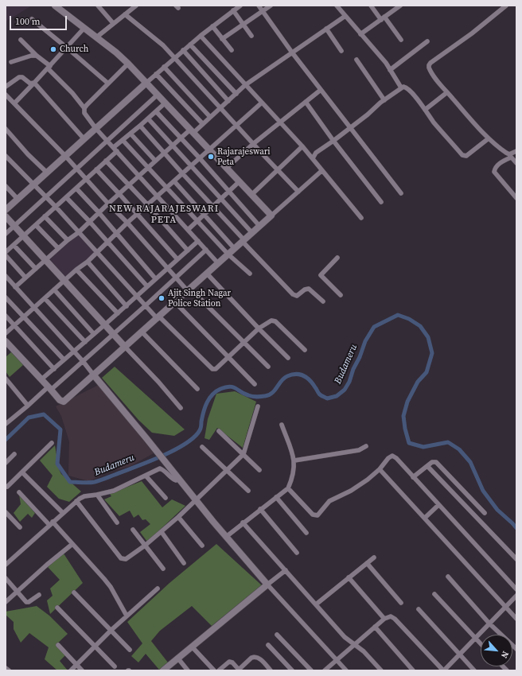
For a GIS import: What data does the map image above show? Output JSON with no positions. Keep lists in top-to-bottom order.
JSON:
{
  "districts": ["NEW RAJARAJESWARI PETA"],
  "water": ["Budameru"],
  "places": ["Church", "Rajarajeswari Peta", "Ajit Singh Nagar Police Station"],
  "scale_bar": "100 m",
  "north": "bottom right"
}
